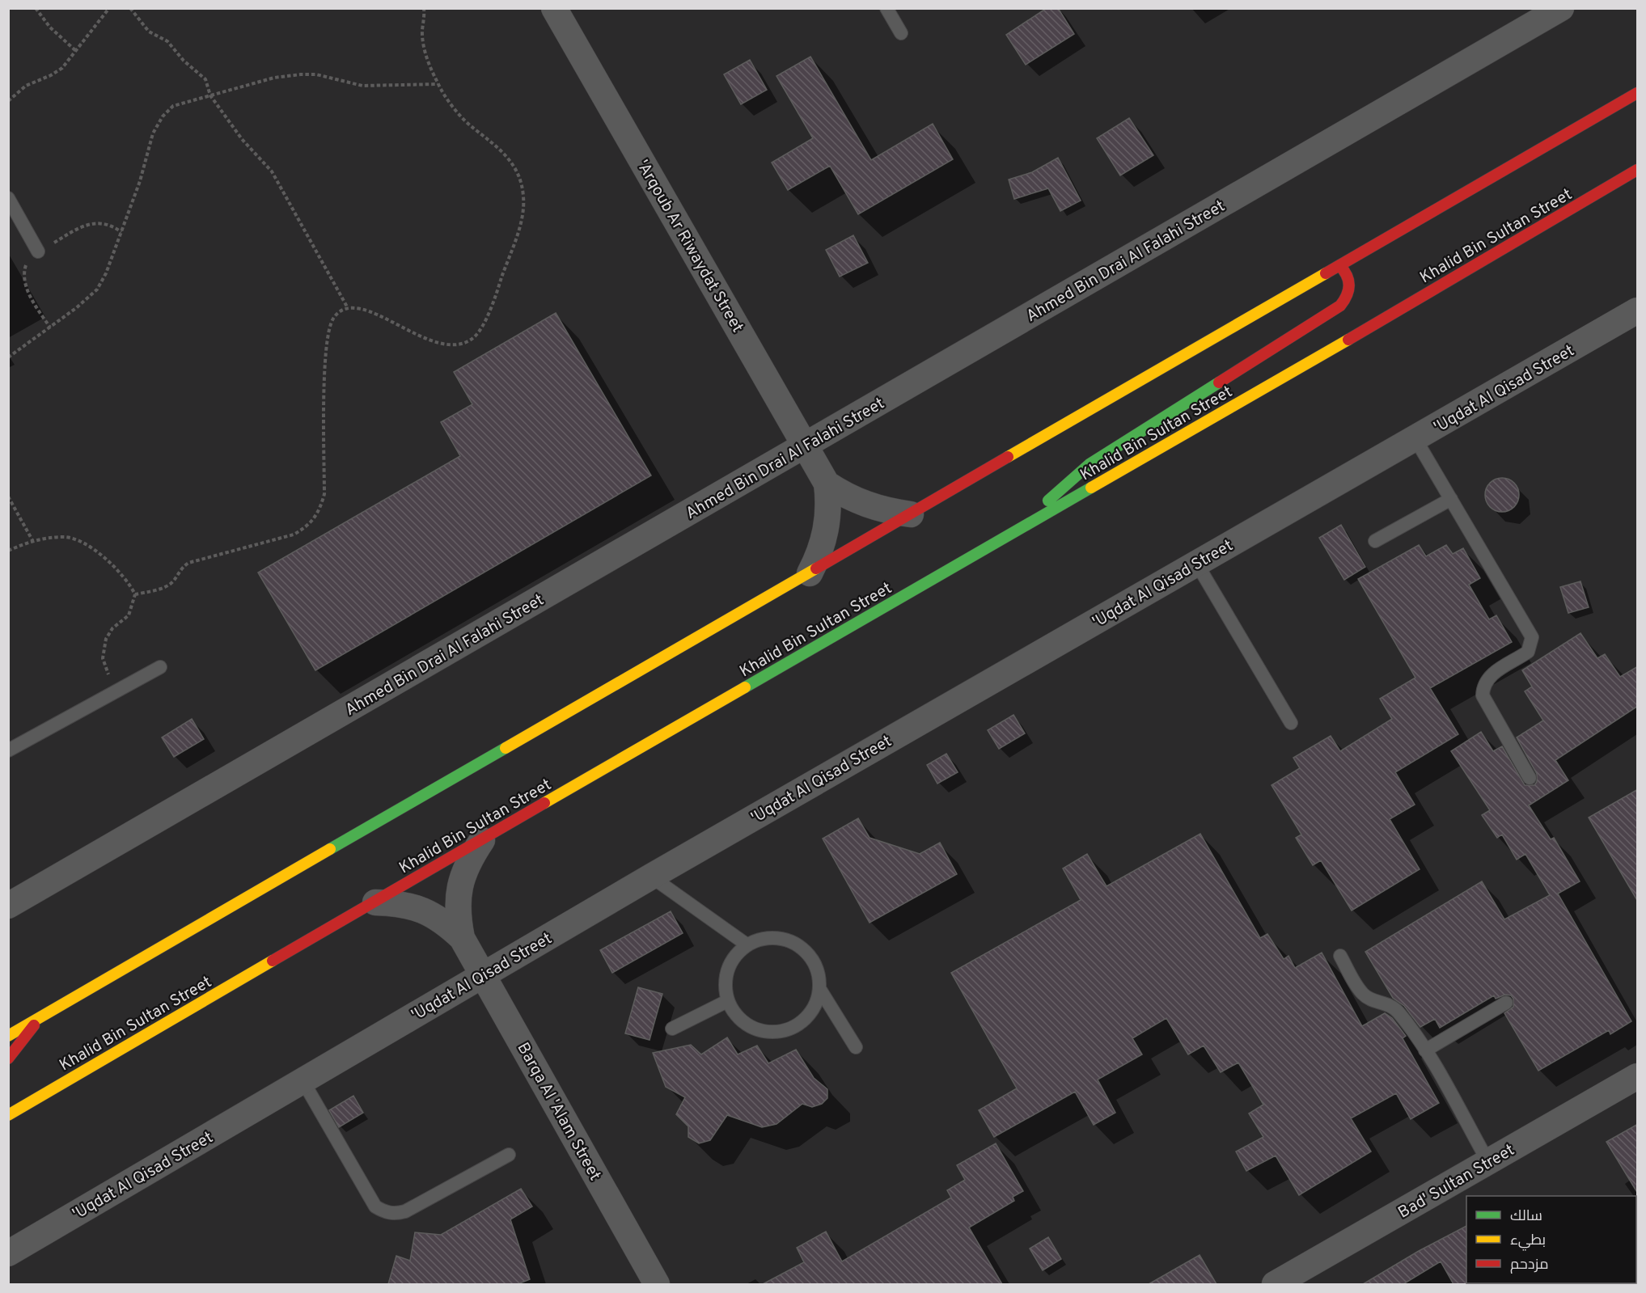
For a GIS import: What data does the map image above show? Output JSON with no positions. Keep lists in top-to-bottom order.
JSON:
{
  "streets": {
    "main road": ["Khalid Bin Sultan Street"],
    "street": [
      "'Arqoub Ar Riwaydat Street",
      "Ahmed Bin Drai Al Falahi Street",
      "'Uqdat Al Qisad Street",
      "Barqa Al 'Alam Street",
      "Bad' Sultan Street"
    ]
  },
  "crossings": [
    ["Khalid Bin Sultan Street", "Barqa Al 'Alam Street"],
    ["'Arqoub Ar Riwaydat Street", "Ahmed Bin Drai Al Falahi Street"],
    ["'Uqdat Al Qisad Street", "Barqa Al 'Alam Street"]
  ],
  "legend": ["سالك", "بطيء", "مزدحم"]
}
